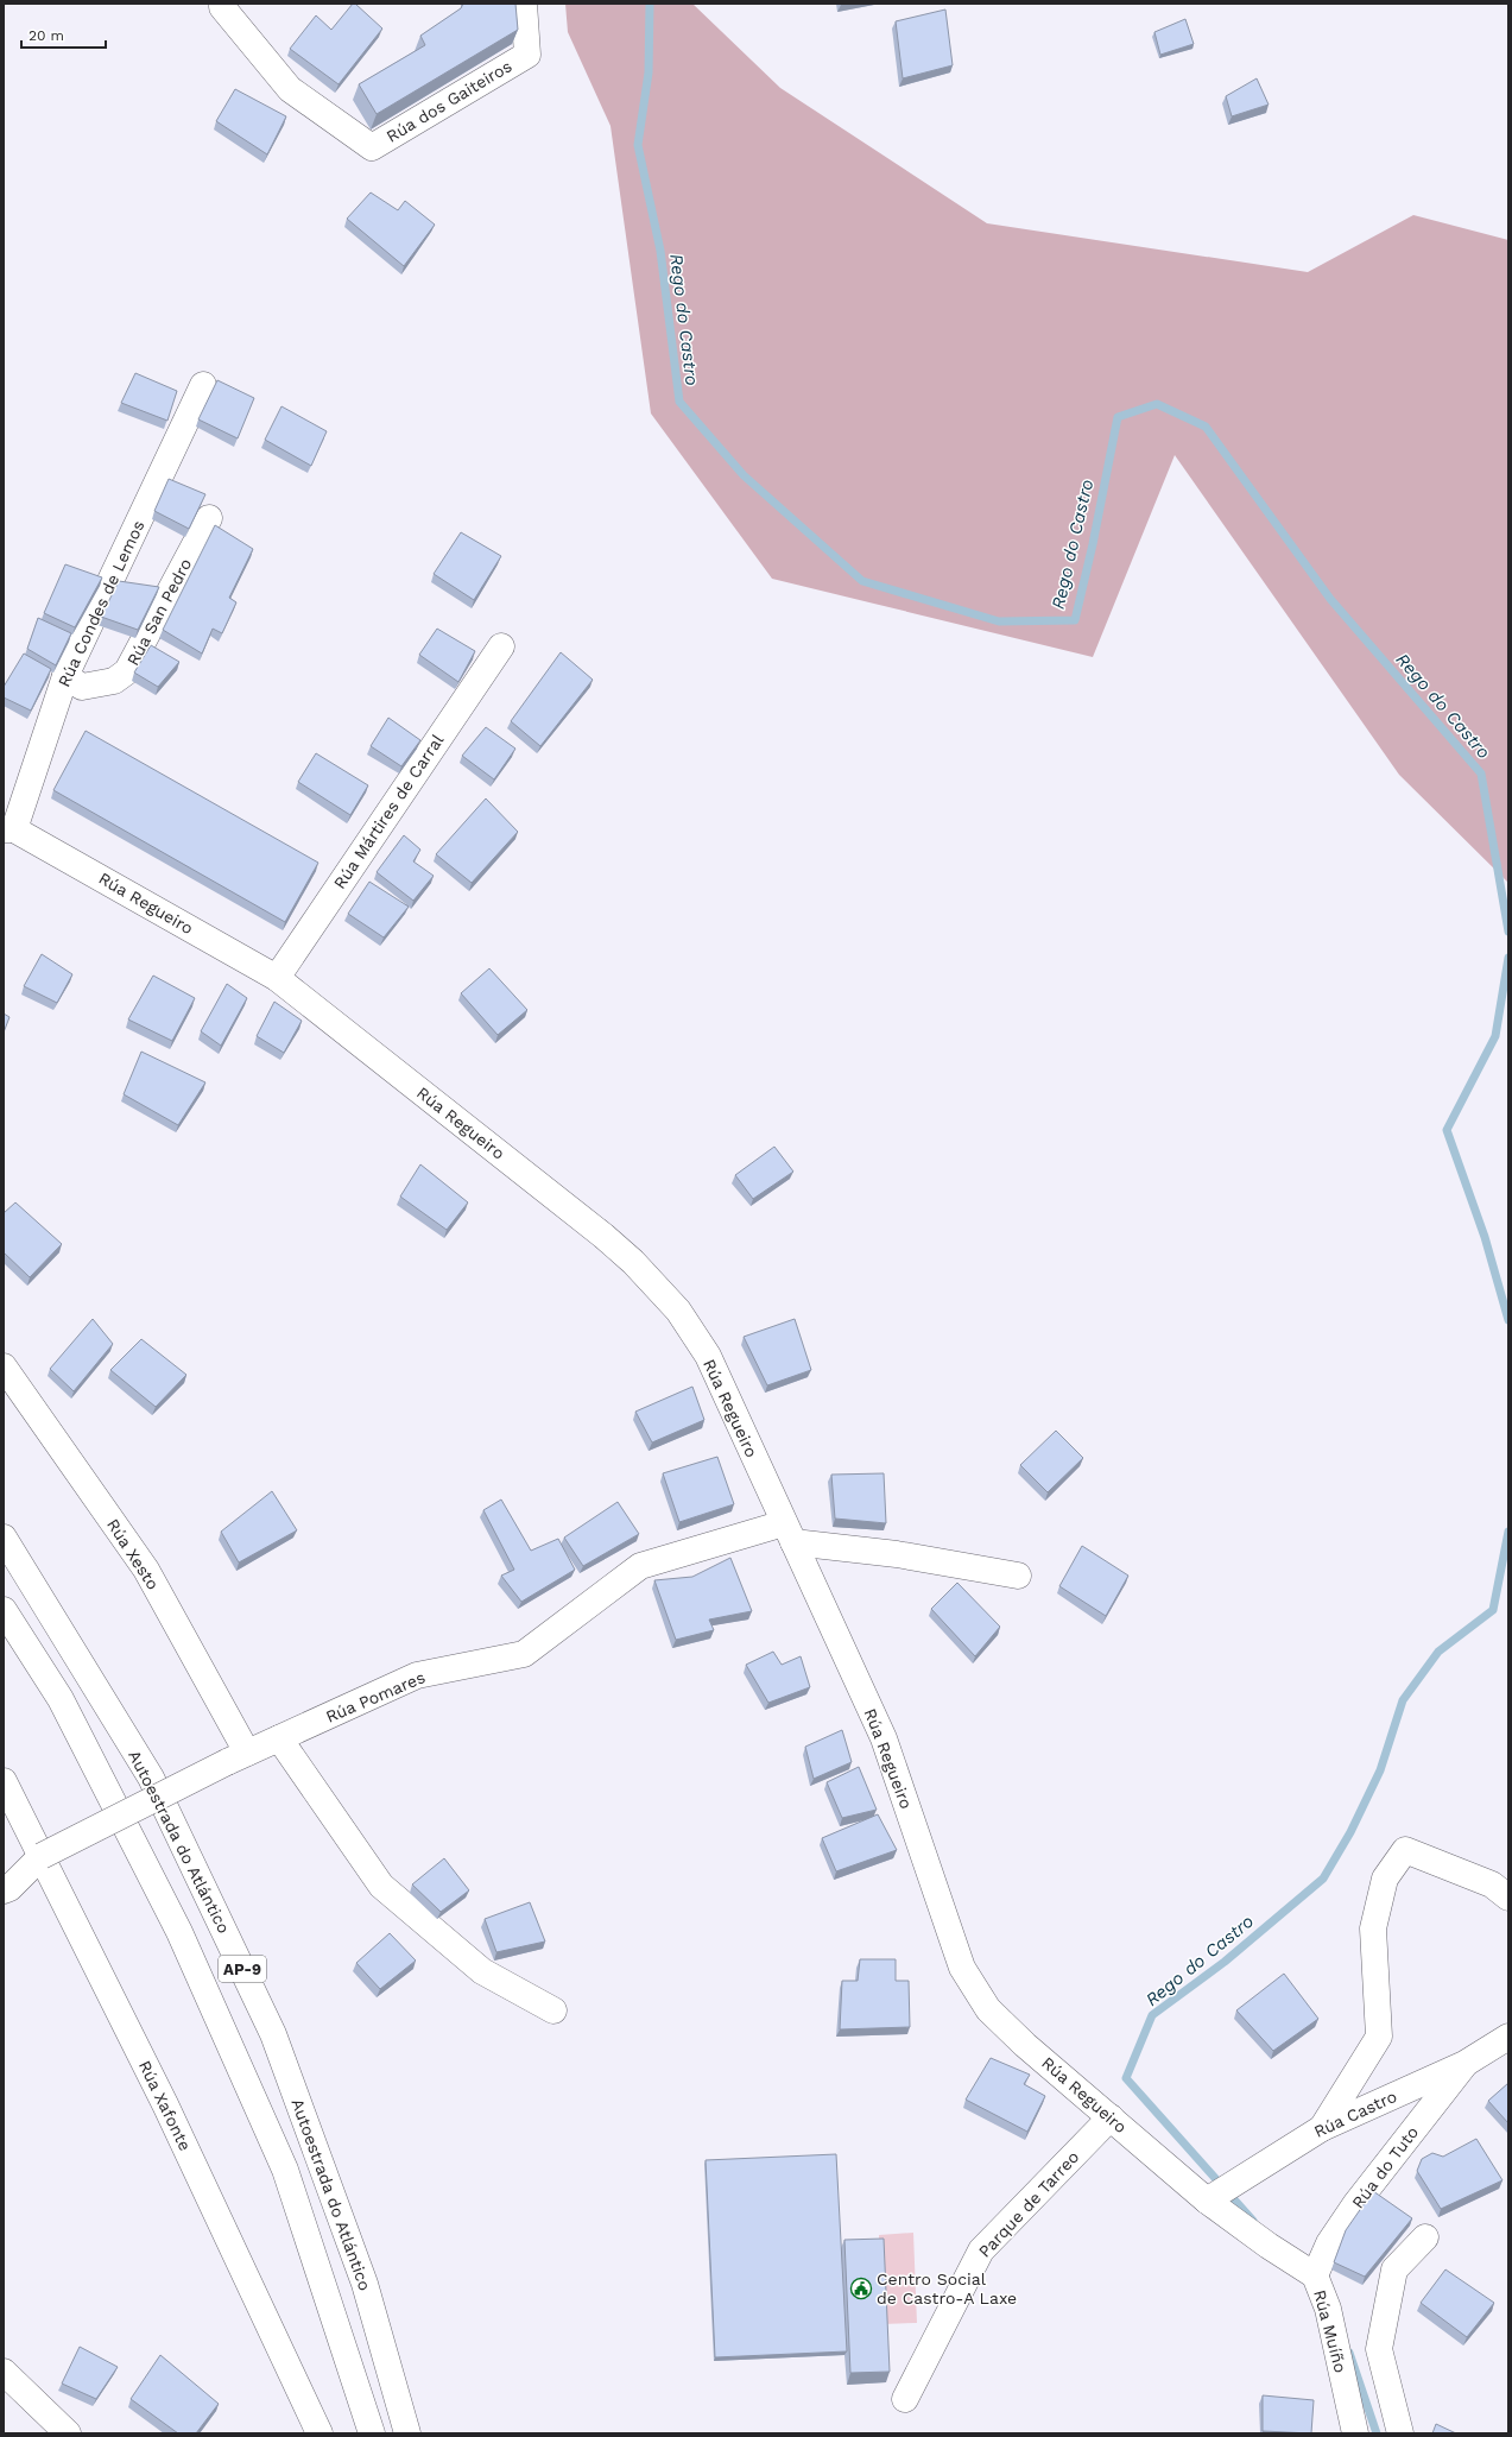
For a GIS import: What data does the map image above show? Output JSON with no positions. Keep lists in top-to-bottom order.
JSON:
{
  "streets": {
    "main road": [
      "Rúa dos Gaiteiros",
      "Rúa Condes de Lemos",
      "Rúa San Pedro",
      "Rúa Mártires de Carral",
      "Rúa Regueiro",
      "Rúa Xesto",
      "Rúa Pomares",
      "Autoestrada do Atlántico",
      "AP-9",
      "Rúa Xafonte",
      "Rúa Castro",
      "Rúa do Tuto",
      "Parque de Tarreo",
      "Rúa Muíño"
    ]
  },
  "crossings": [
    ["Rúa Condes de Lemos", "Rúa San Pedro"],
    ["Rúa Condes de Lemos", "Rúa Regueiro"],
    ["Rúa Mártires de Carral", "Rúa Regueiro"],
    ["Rúa Regueiro", "Rúa Pomares"],
    ["Rúa Regueiro", "Rúa Castro"],
    ["Rúa Regueiro", "Parque de Tarreo"],
    ["Rúa Regueiro", "Rúa Muíño"],
    ["Rúa Xesto", "Rúa Pomares"],
    ["Rúa Pomares", "Rúa Xafonte"],
    ["Rúa Castro", "Rúa do Tuto"],
    ["Rúa Castro", "Rúa Muíño"],
    ["Rúa do Tuto", "Rúa Muíño"]
  ],
  "water": ["Rego do Castro"],
  "places": {
    "public building": ["Centro Social de Castro-A Laxe"]
  },
  "scale_bar": "20 m"
}
